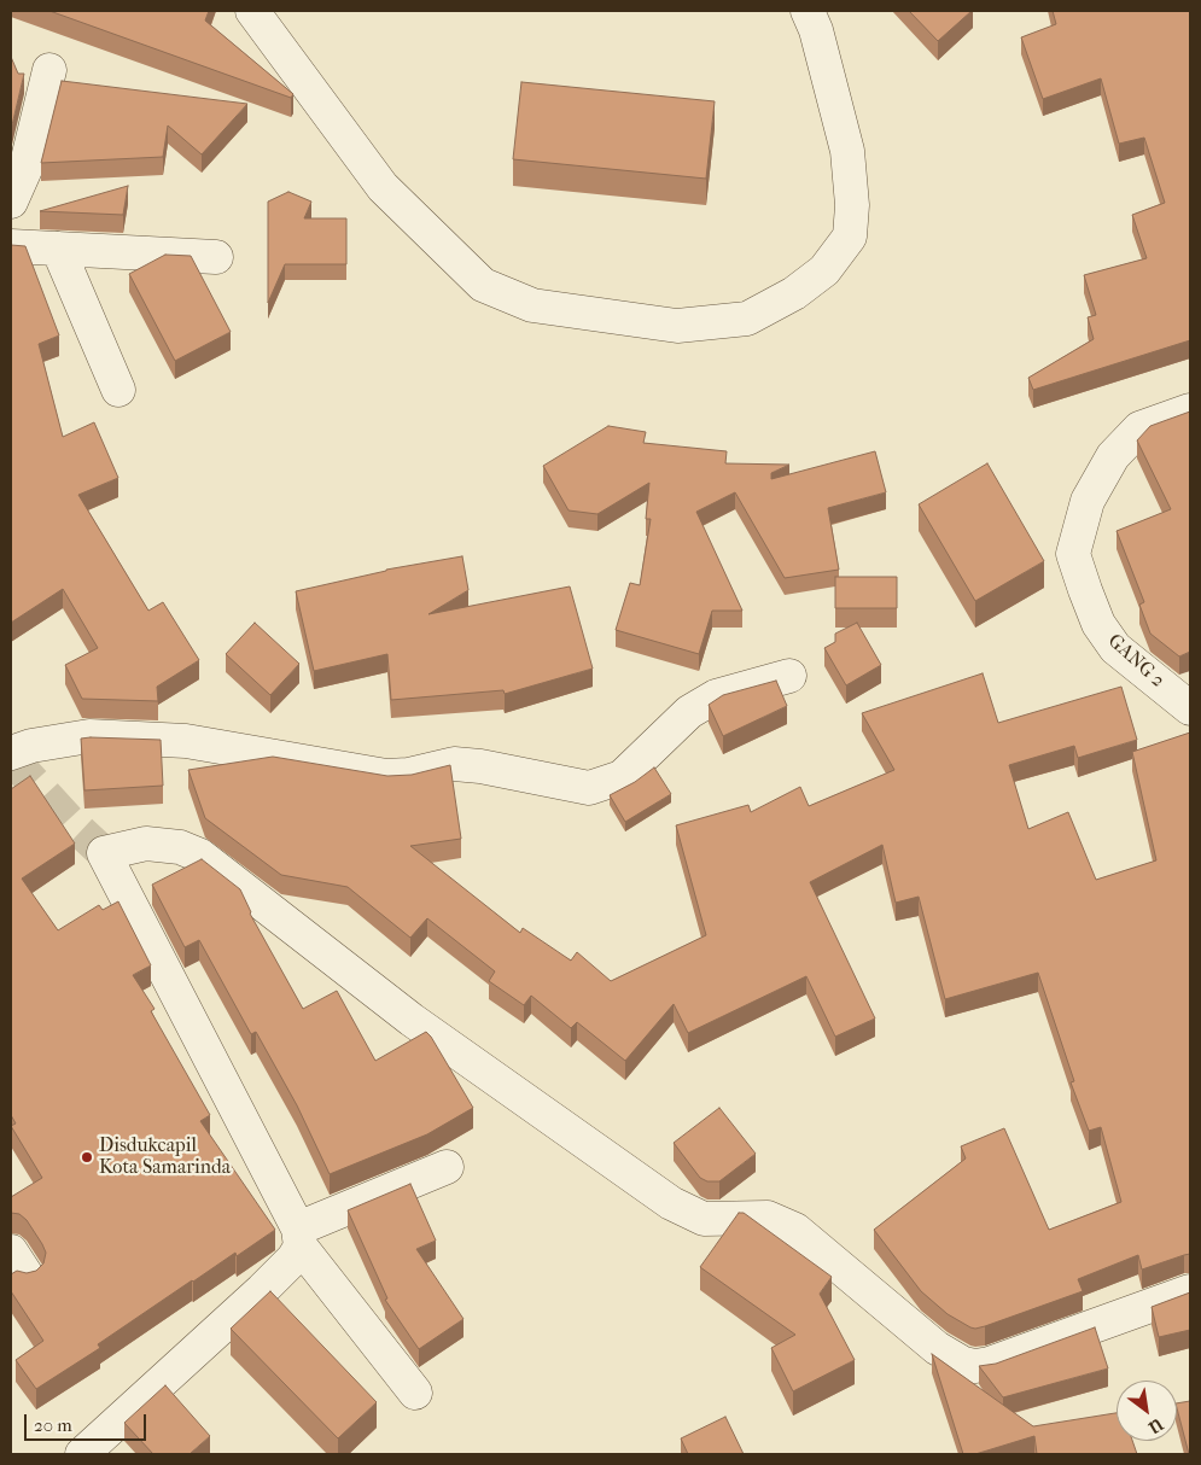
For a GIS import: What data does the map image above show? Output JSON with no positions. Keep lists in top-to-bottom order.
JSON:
{
  "streets": {
    "street": ["GANG 2"]
  },
  "places": ["Disdukcapil Kota Samarinda"],
  "scale_bar": "20 m",
  "north": "bottom right"
}
